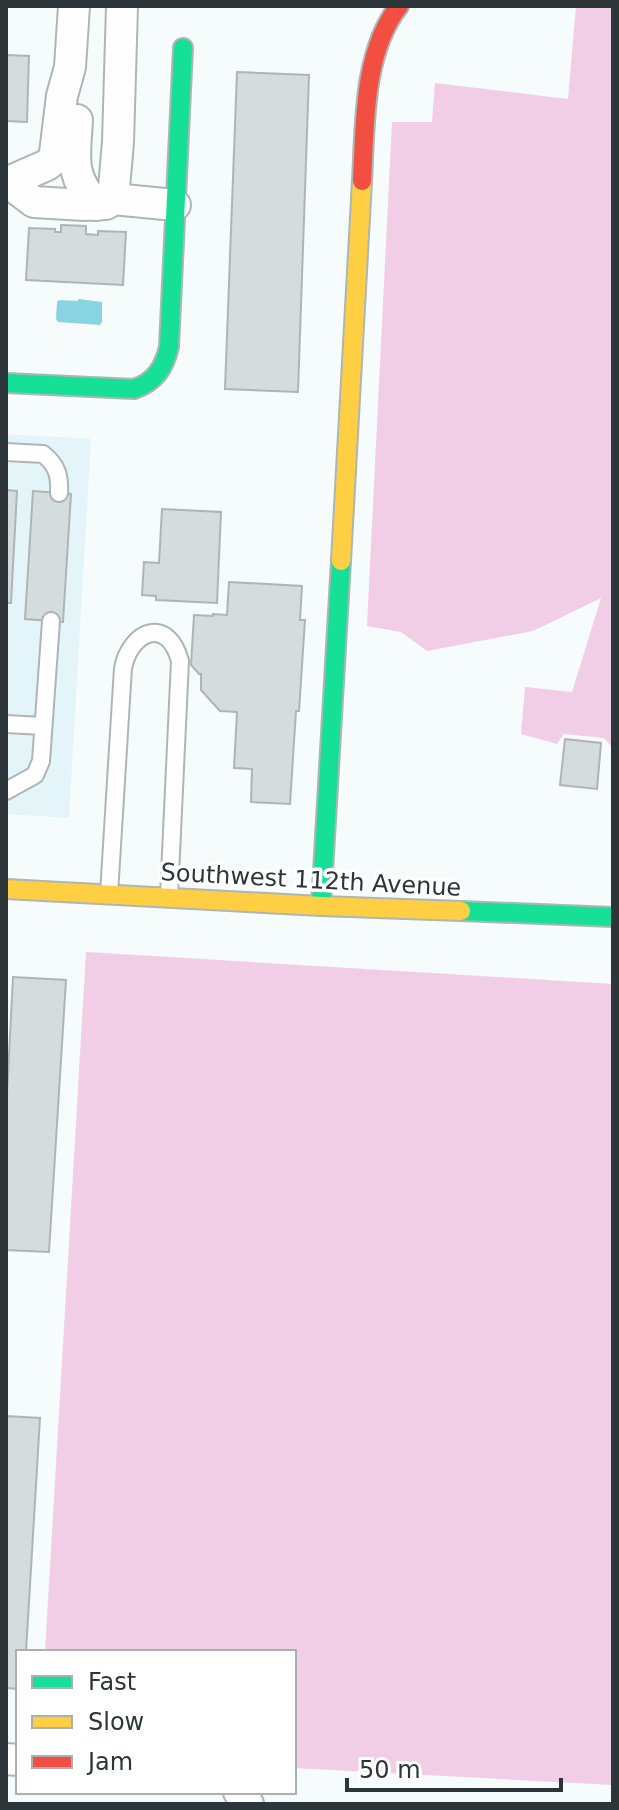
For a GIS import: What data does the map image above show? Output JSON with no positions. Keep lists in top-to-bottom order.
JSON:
{
  "streets": {
    "street": ["Southwest 112th Avenue"]
  },
  "legend": ["Fast", "Slow", "Jam"],
  "scale_bar": "50 m"
}
